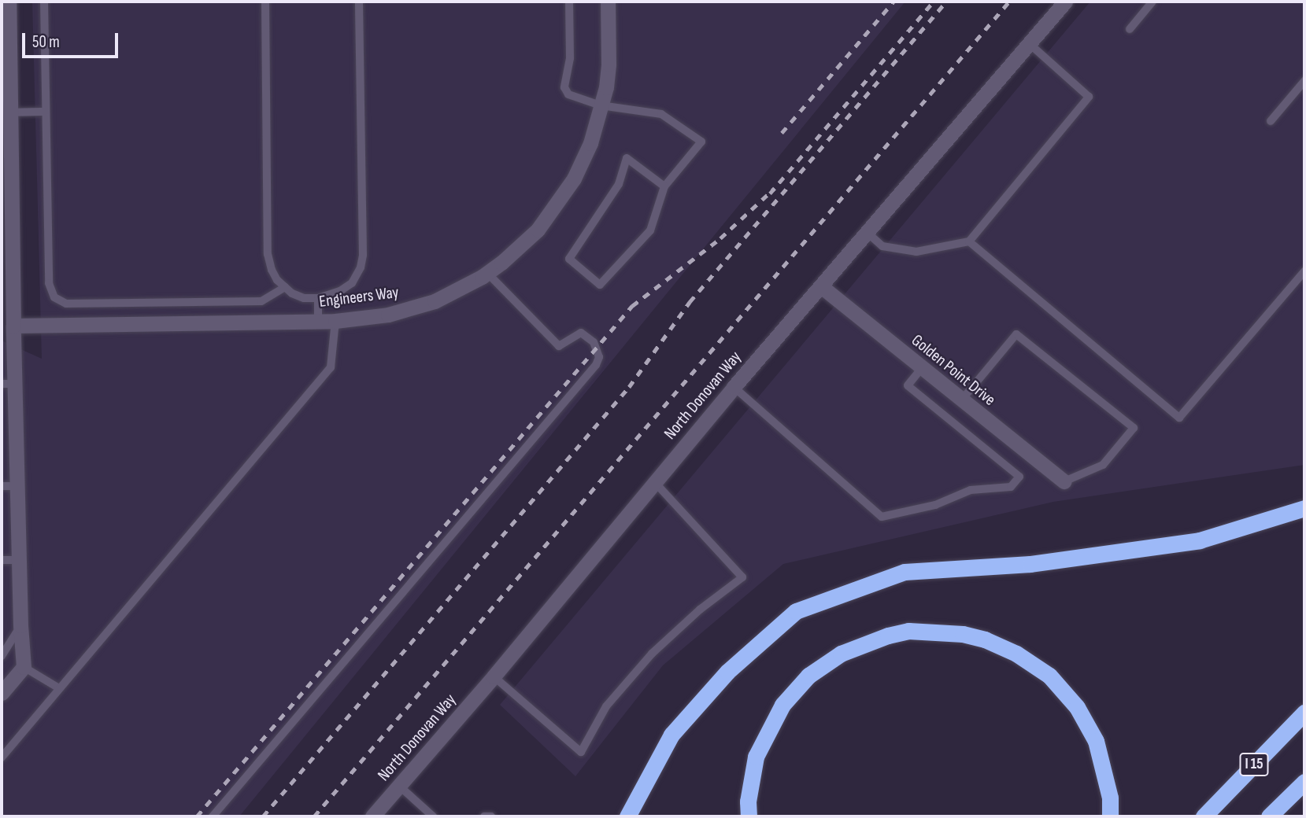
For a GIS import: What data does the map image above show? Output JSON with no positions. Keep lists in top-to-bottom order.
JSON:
{
  "streets": {
    "highway": ["I 15"],
    "street": ["Engineers Way", "Golden Point Drive", "North Donovan Way"]
  },
  "crossings": [
    ["Golden Point Drive", "North Donovan Way"]
  ],
  "scale_bar": "50 m"
}
